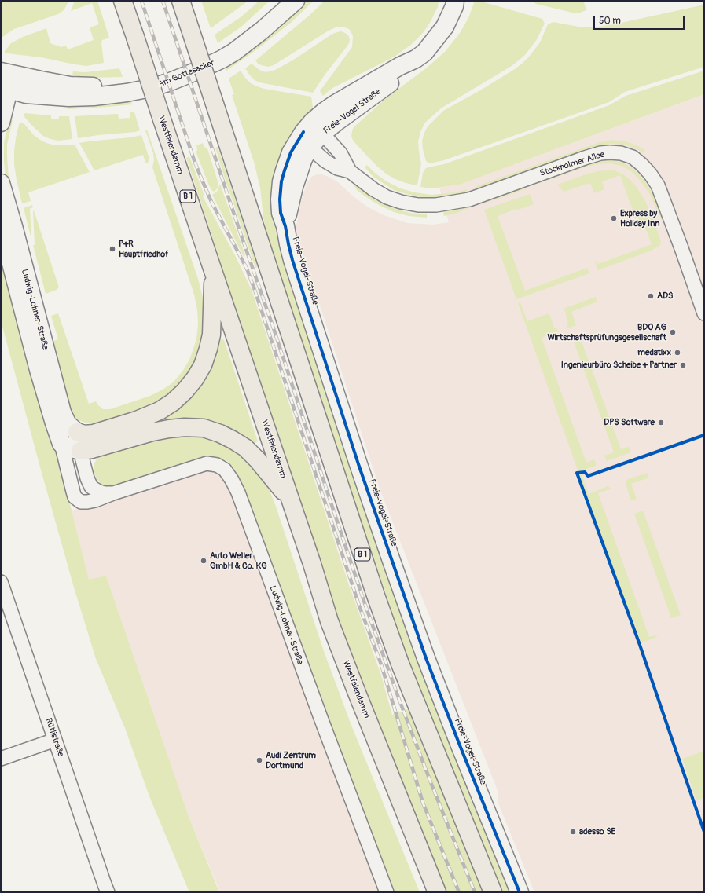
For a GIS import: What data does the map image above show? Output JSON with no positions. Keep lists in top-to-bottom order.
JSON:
{
  "streets": {
    "highway": ["Westfalendamm", "B 1"],
    "street": [
      "Am Gottesacker",
      "Stockholmer Allee",
      "Freie-Vogel-Straße",
      "Ludwig-Lohner-Straße",
      "Rütlistraße"
    ]
  },
  "crossings": [
    ["Stockholmer Allee", "Freie-Vogel-Straße"]
  ],
  "places": [
    "Express by Holiday Inn",
    "P+R Hauptfriedhof",
    "ADS",
    "BDO AG Wirtschaftsprüfungsgesellschaft",
    "medatixx",
    "Ingenieurbüro Scheibe + Partner",
    "DPS Software",
    "Auto Weller GmbH & Co. KG",
    "Audi Zentrum Dortmund",
    "adesso SE"
  ],
  "scale_bar": "50 m"
}
